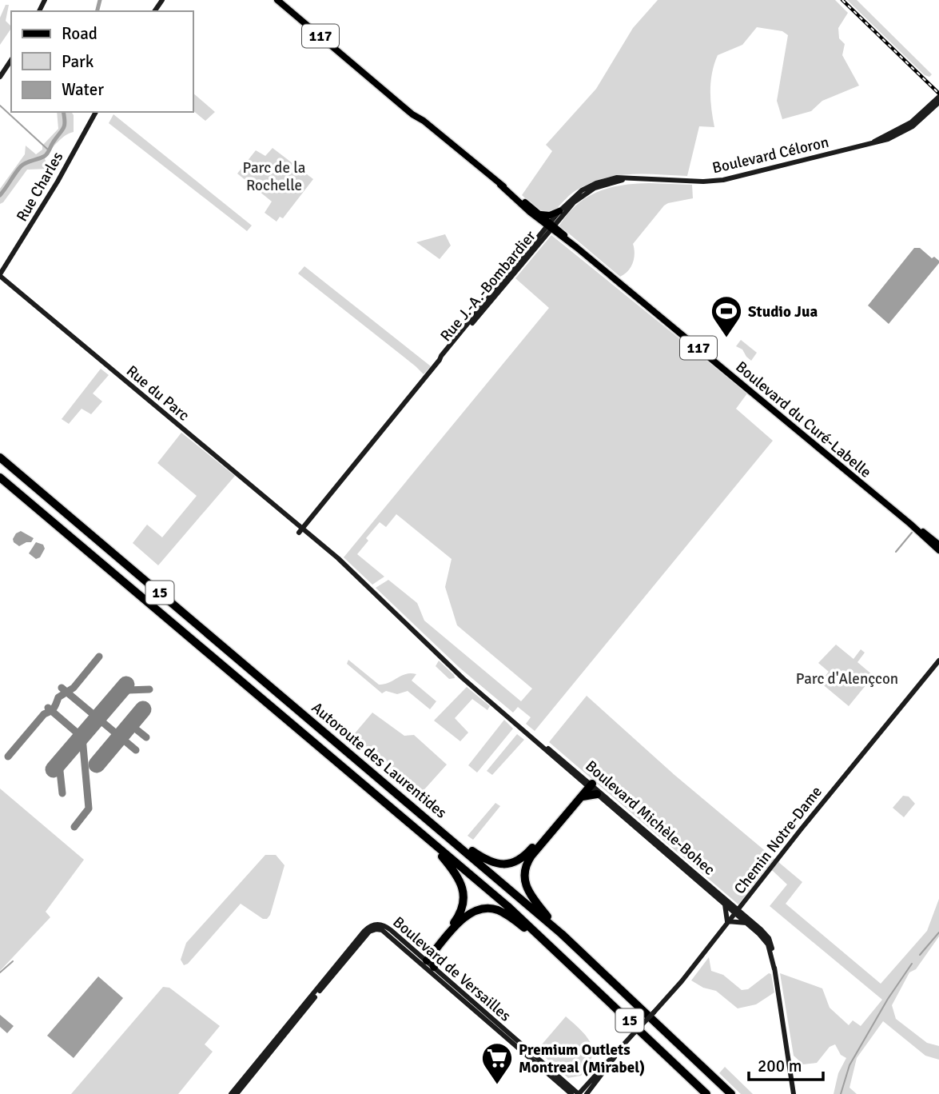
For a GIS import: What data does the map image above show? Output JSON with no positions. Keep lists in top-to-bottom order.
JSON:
{
  "streets": {
    "highway": ["15", "Autoroute des Laurentides"],
    "main road": ["117", "Boulevard du Curé-Labelle"],
    "street": [
      "Boulevard Céloron",
      "Rue Charles",
      "Rue J.-A.-Bombardier",
      "Rue du Parc",
      "Boulevard Michèle-Bohec",
      "Chemin Notre-Dame",
      "Boulevard de Versailles"
    ]
  },
  "crossings": [
    ["Boulevard Céloron", "Rue J.-A.-Bombardier"],
    ["Boulevard Céloron", "Boulevard du Curé-Labelle"],
    ["Rue Charles", "Rue du Parc"],
    ["Rue J.-A.-Bombardier", "Rue du Parc"],
    ["Rue J.-A.-Bombardier", "Boulevard du Curé-Labelle"],
    ["Rue J.-A.-Bombardier", "Boulevard Michèle-Bohec"],
    ["Rue du Parc", "Boulevard Michèle-Bohec"],
    ["Boulevard Michèle-Bohec", "Chemin Notre-Dame"],
    ["Chemin Notre-Dame", "Boulevard de Versailles"]
  ],
  "parks": ["Parc de la Rochelle", "Parc d'Alençcon"],
  "places": {
    "sports": ["Studio Jua"],
    "supermarket": ["Premium Outlets Montreal (Mirabel)"]
  },
  "legend": ["Road", "Park", "Water"],
  "scale_bar": "200 m"
}
